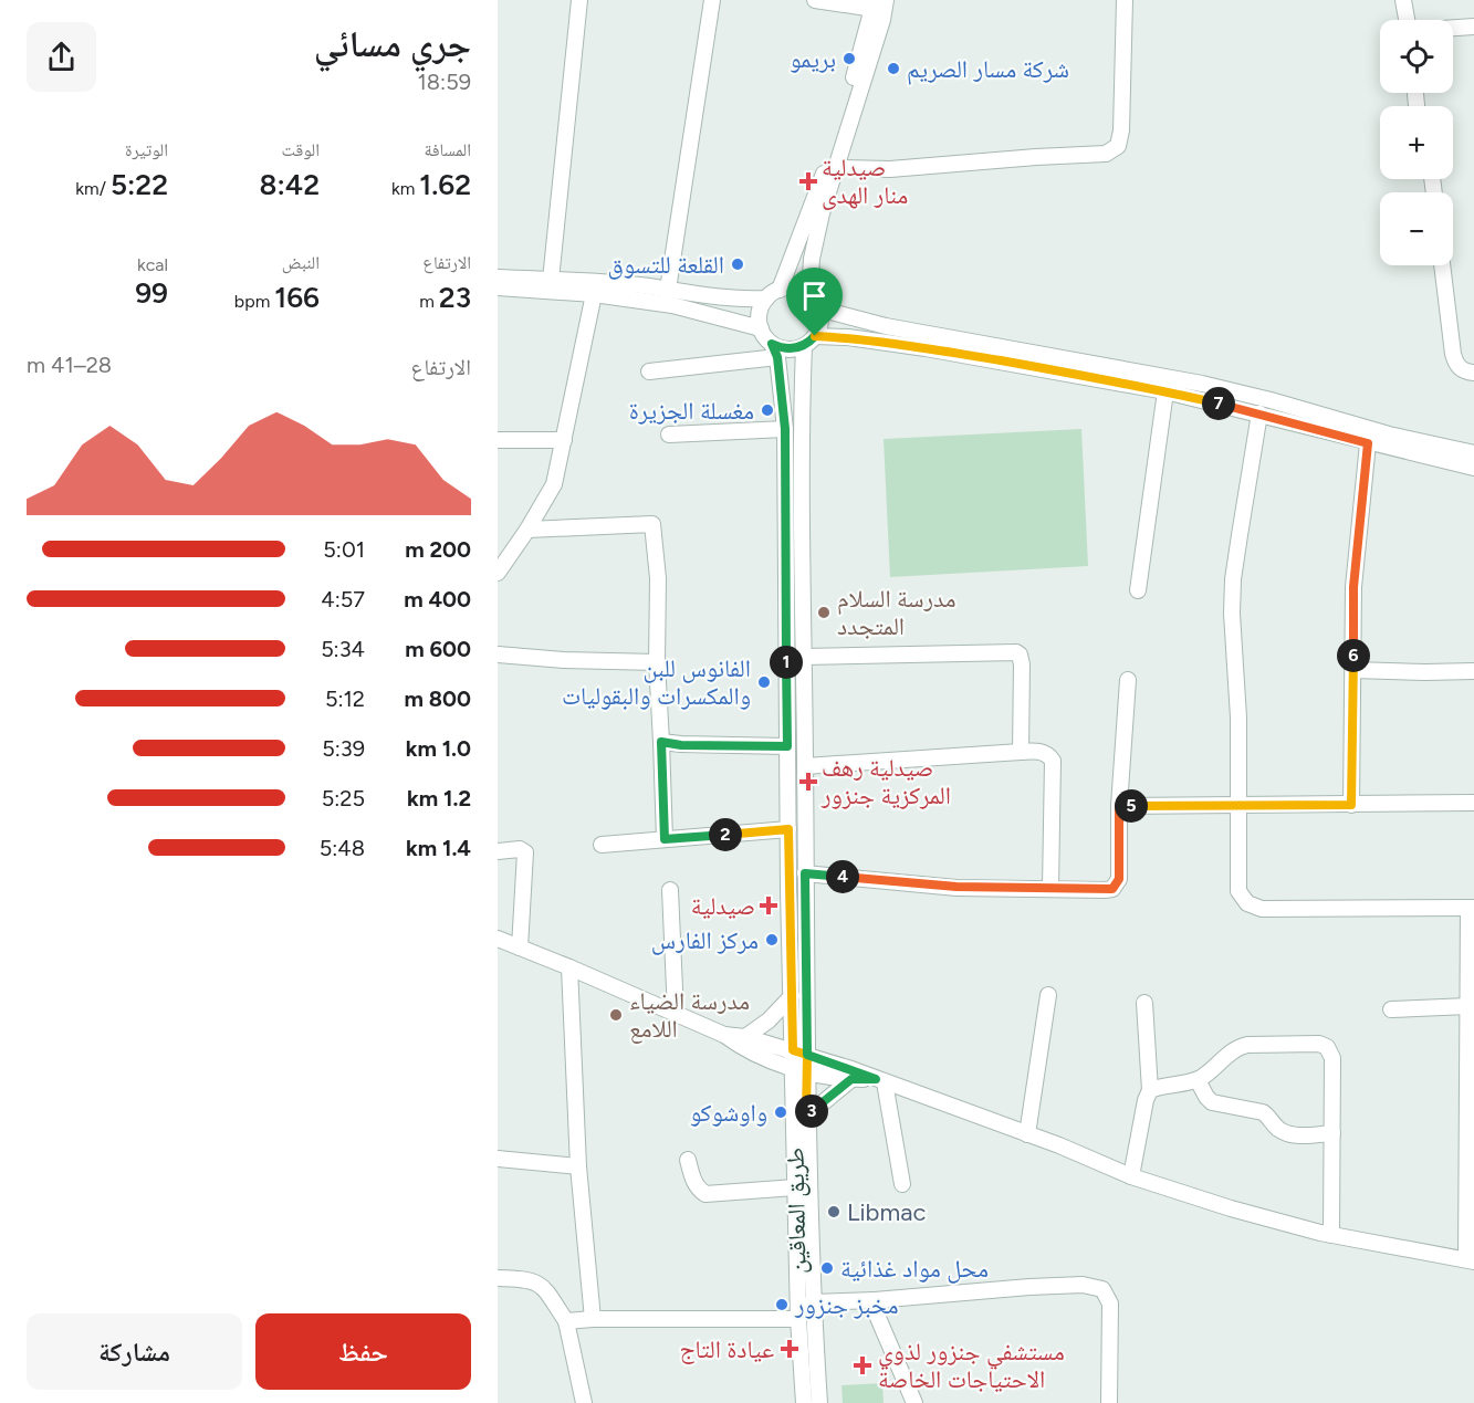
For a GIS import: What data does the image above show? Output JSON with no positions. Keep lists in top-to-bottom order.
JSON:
{
  "streets": {
    "street": ["طريق المعاقين"]
  },
  "places": {
    "other": [
      "بريمو",
      "شركة مسار الصريم",
      "القلعة للتسوق",
      "مغسلة الجزيرة",
      "مدرسة السلام المتجدد",
      "الفانوس للبن والمكسرات والبقوليات",
      "مركز الفارس",
      "مدرسة الضياء اللامع",
      "واوشوكو",
      "Libmac",
      "محل مواد غذائية",
      "مخبز جنزور"
    ],
    "health": [
      "صيدلية منار الهدى",
      "صيدلية رهف المركزية جنزور",
      "صيدلية",
      "عيادة التاج",
      "مستشفي جنزور لذوي الاحتياجات الخاصة"
    ]
  },
  "page": {
    "heading": ["جري مسائي", "18:59"],
    "map_buttons": ["+", "−"],
    "stats": [
      ["المسافة", "1.62 km"],
      ["الوقت", "8:42"],
      ["الوتيرة", "5:22 /km"],
      ["الارتفاع", "23 m"],
      ["النبض", "166 bpm"],
      ["kcal", "99"]
    ],
    "chart": ["الارتفاع", "28–41 m"],
    "pins": [
      "7",
      "6",
      "1",
      "5",
      "2",
      "4",
      "3"
    ],
    "list": [
      {
        "name": "200 m",
        "note": "5:01"
      },
      {
        "name": "400 m",
        "note": "4:57"
      },
      {
        "name": "600 m",
        "note": "5:34"
      },
      {
        "name": "800 m",
        "note": "5:12"
      },
      {
        "name": "1.0 km",
        "note": "5:39"
      },
      {
        "name": "1.2 km",
        "note": "5:25"
      },
      {
        "name": "1.4 km",
        "note": "5:48"
      }
    ],
    "buttons": ["حفظ", "مشاركة"]
  }
}
